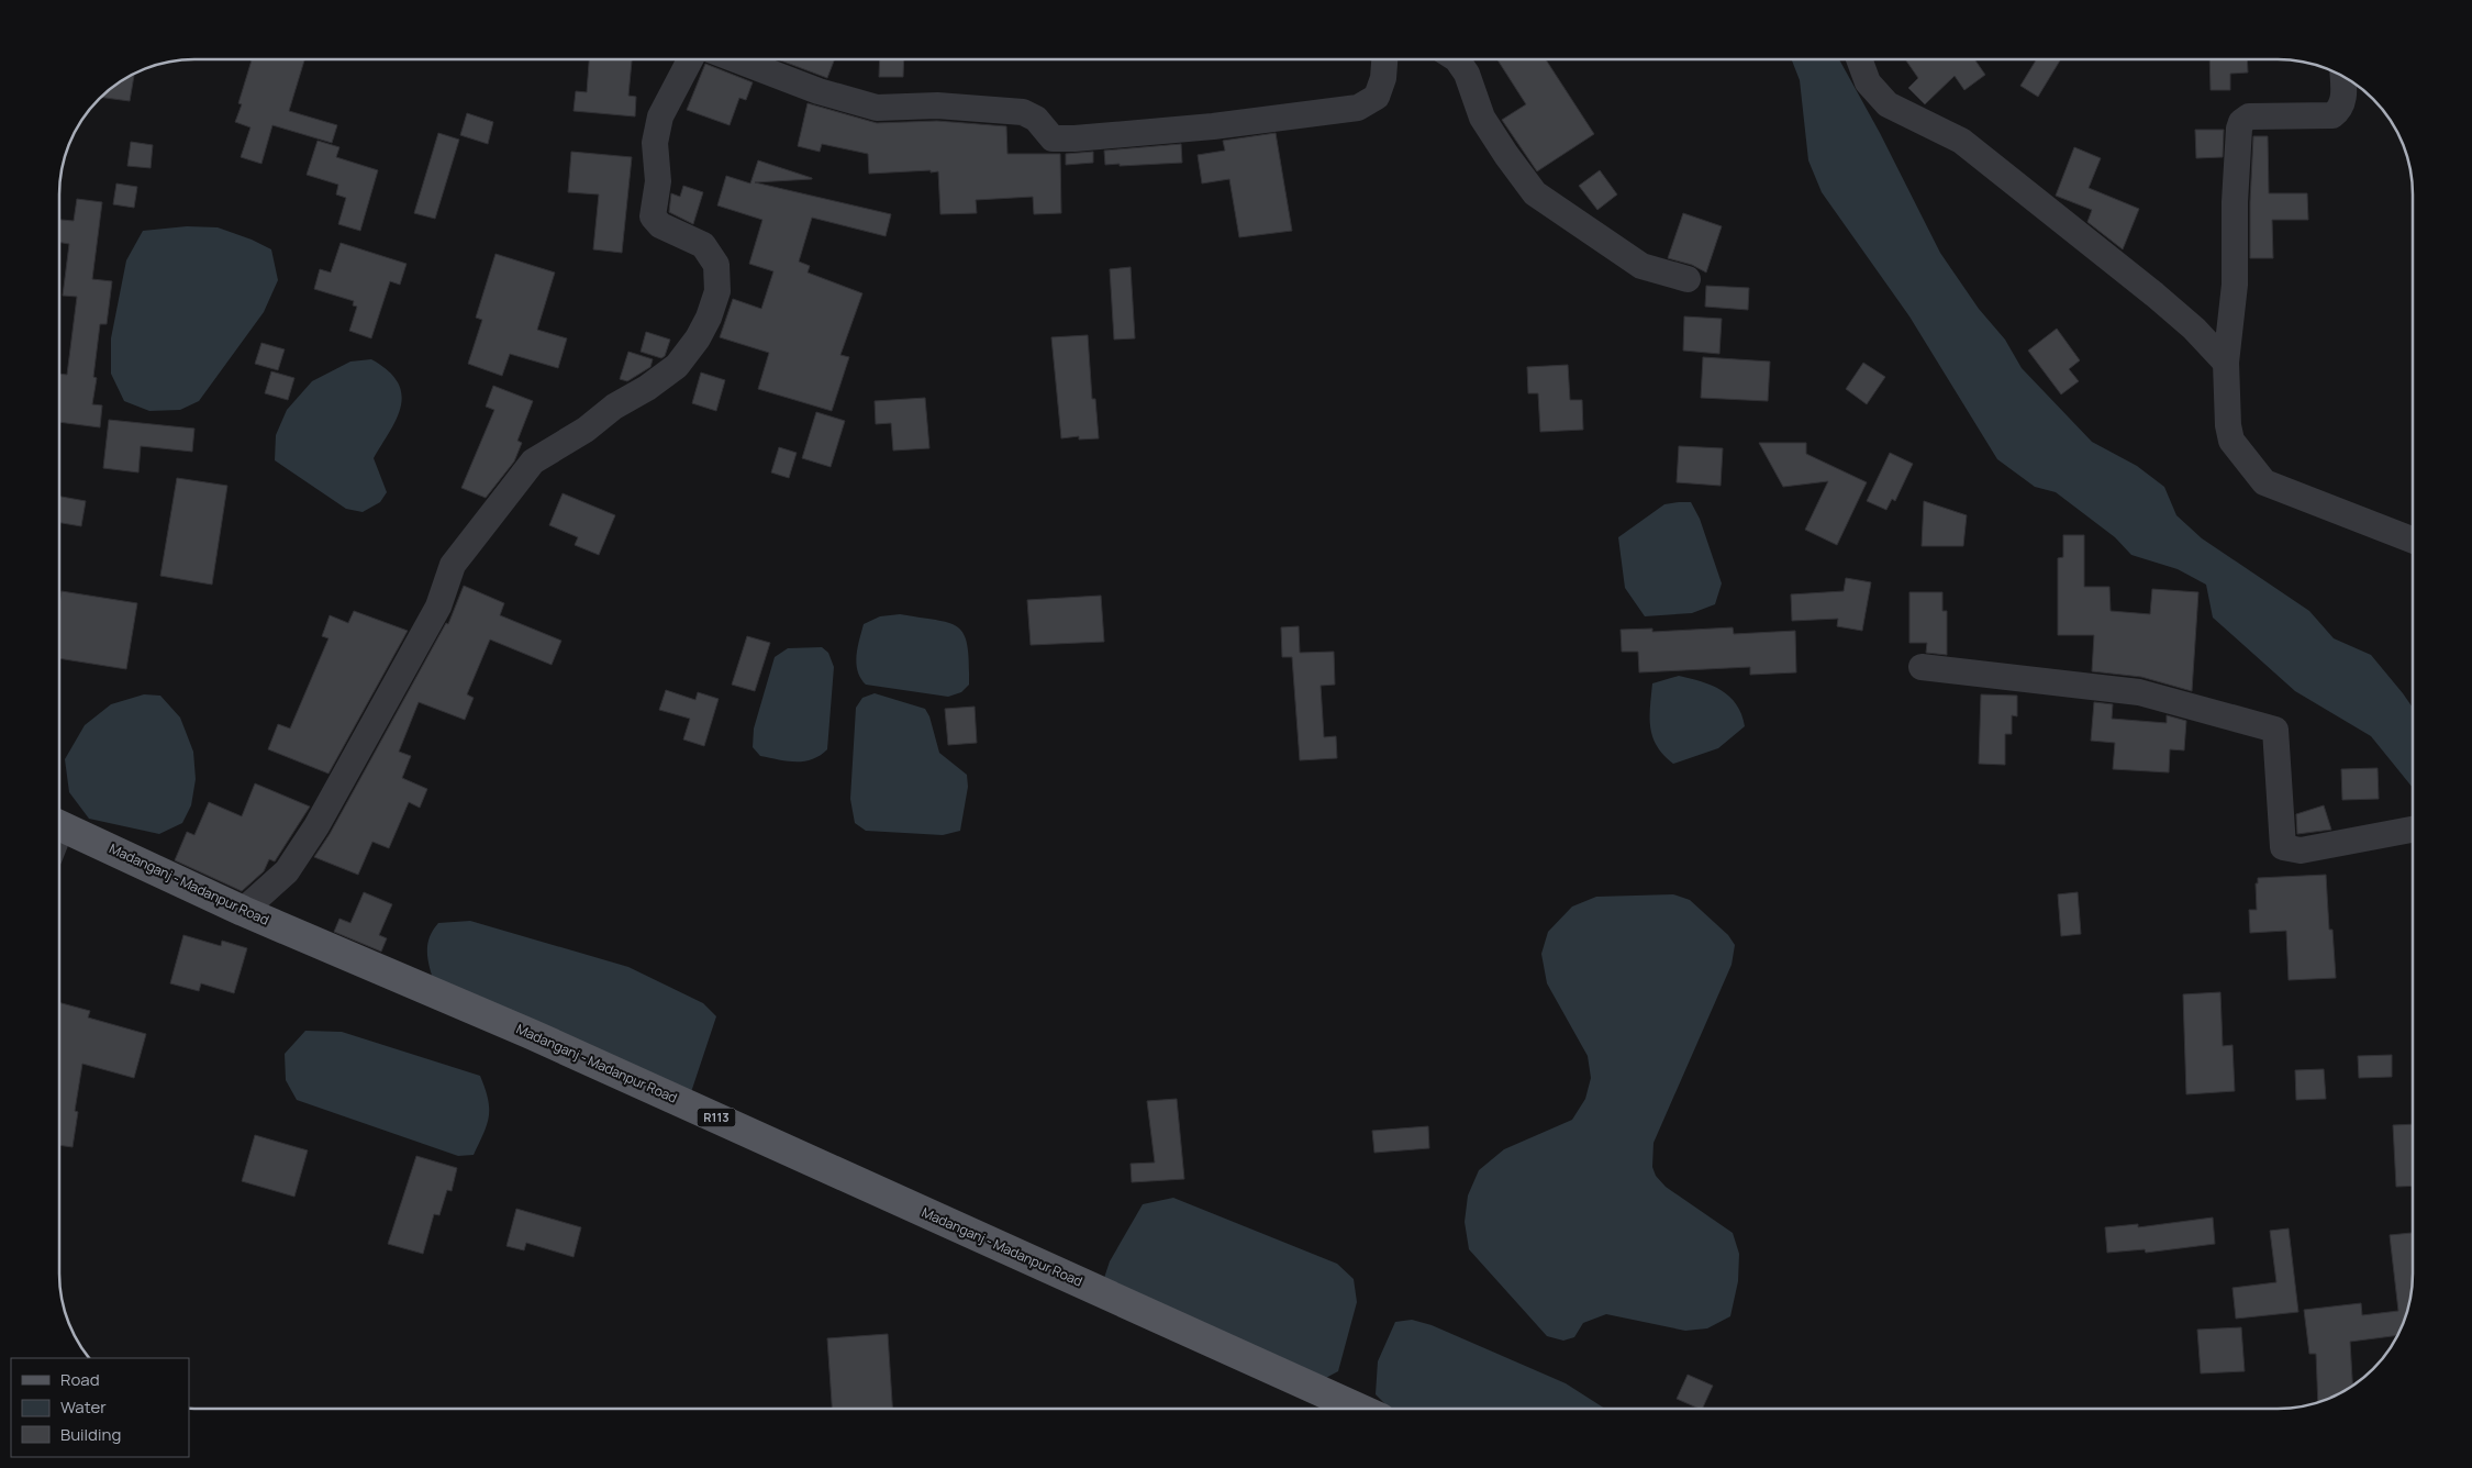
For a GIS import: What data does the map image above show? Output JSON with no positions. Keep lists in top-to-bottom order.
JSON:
{
  "streets": {
    "main road": ["Madanganj - Madanpur Road", "R113"]
  },
  "legend": ["Road", "Water", "Building"]
}
